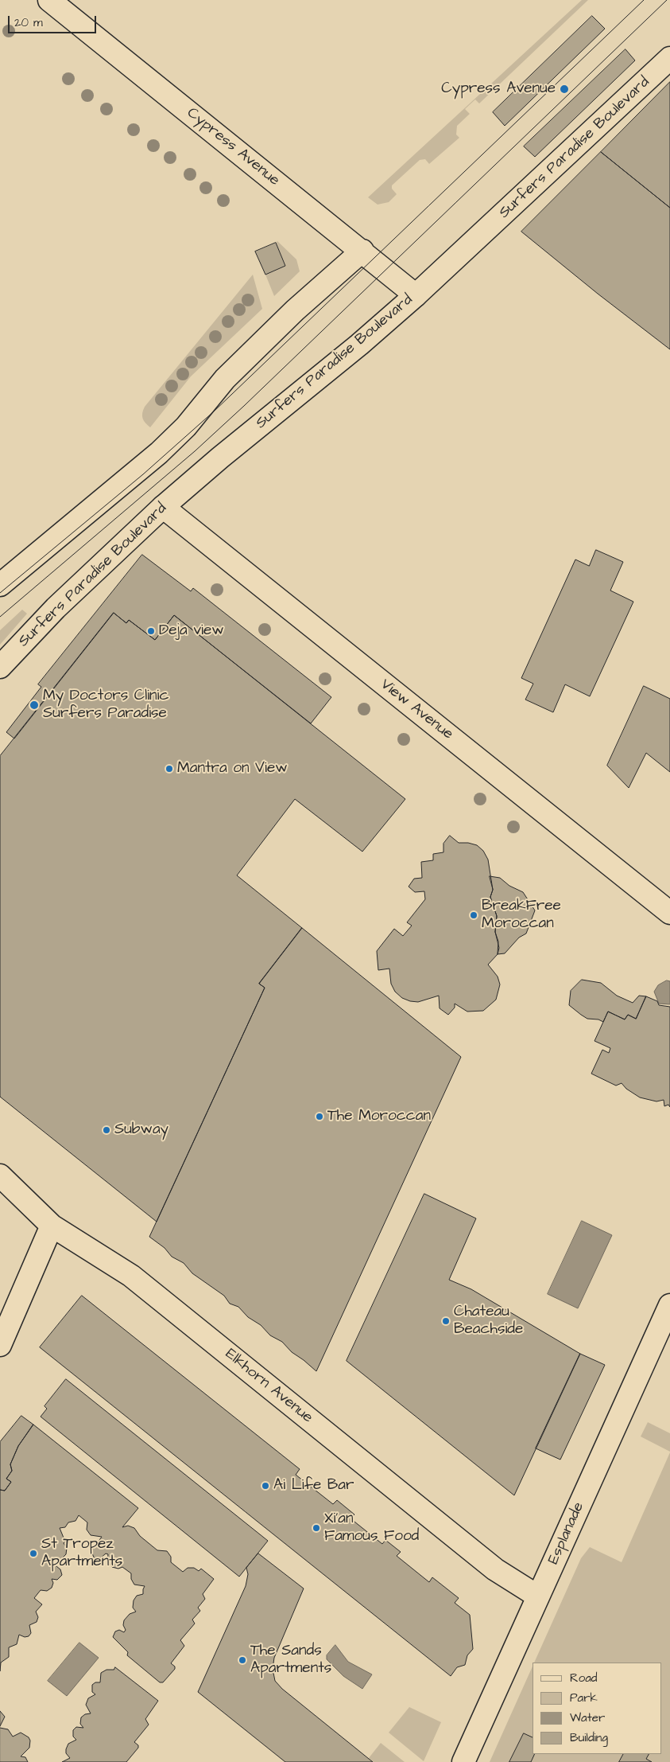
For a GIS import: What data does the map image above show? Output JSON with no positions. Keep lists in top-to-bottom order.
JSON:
{
  "streets": {
    "street": [
      "Cypress Avenue",
      "Surfers Paradise Boulevard",
      "View Avenue",
      "Elkhorn Avenue",
      "Esplanade"
    ]
  },
  "crossings": [
    ["Cypress Avenue", "Surfers Paradise Boulevard"],
    ["Surfers Paradise Boulevard", "View Avenue"],
    ["Elkhorn Avenue", "Esplanade"]
  ],
  "places": [
    "Cypress Avenue",
    "Deja view",
    "My Doctors Clinic Surfers Paradise",
    "Mantra on View",
    "BreakFree Moroccan",
    "The Moroccan",
    "Subway",
    "Chateau Beachside",
    "Ai Life Bar",
    "Xi'an Famous Food",
    "St Tropez Apartments",
    "The Sands Apartments"
  ],
  "legend": [
    "Road",
    "Park",
    "Water",
    "Building"
  ],
  "scale_bar": "20 m"
}
